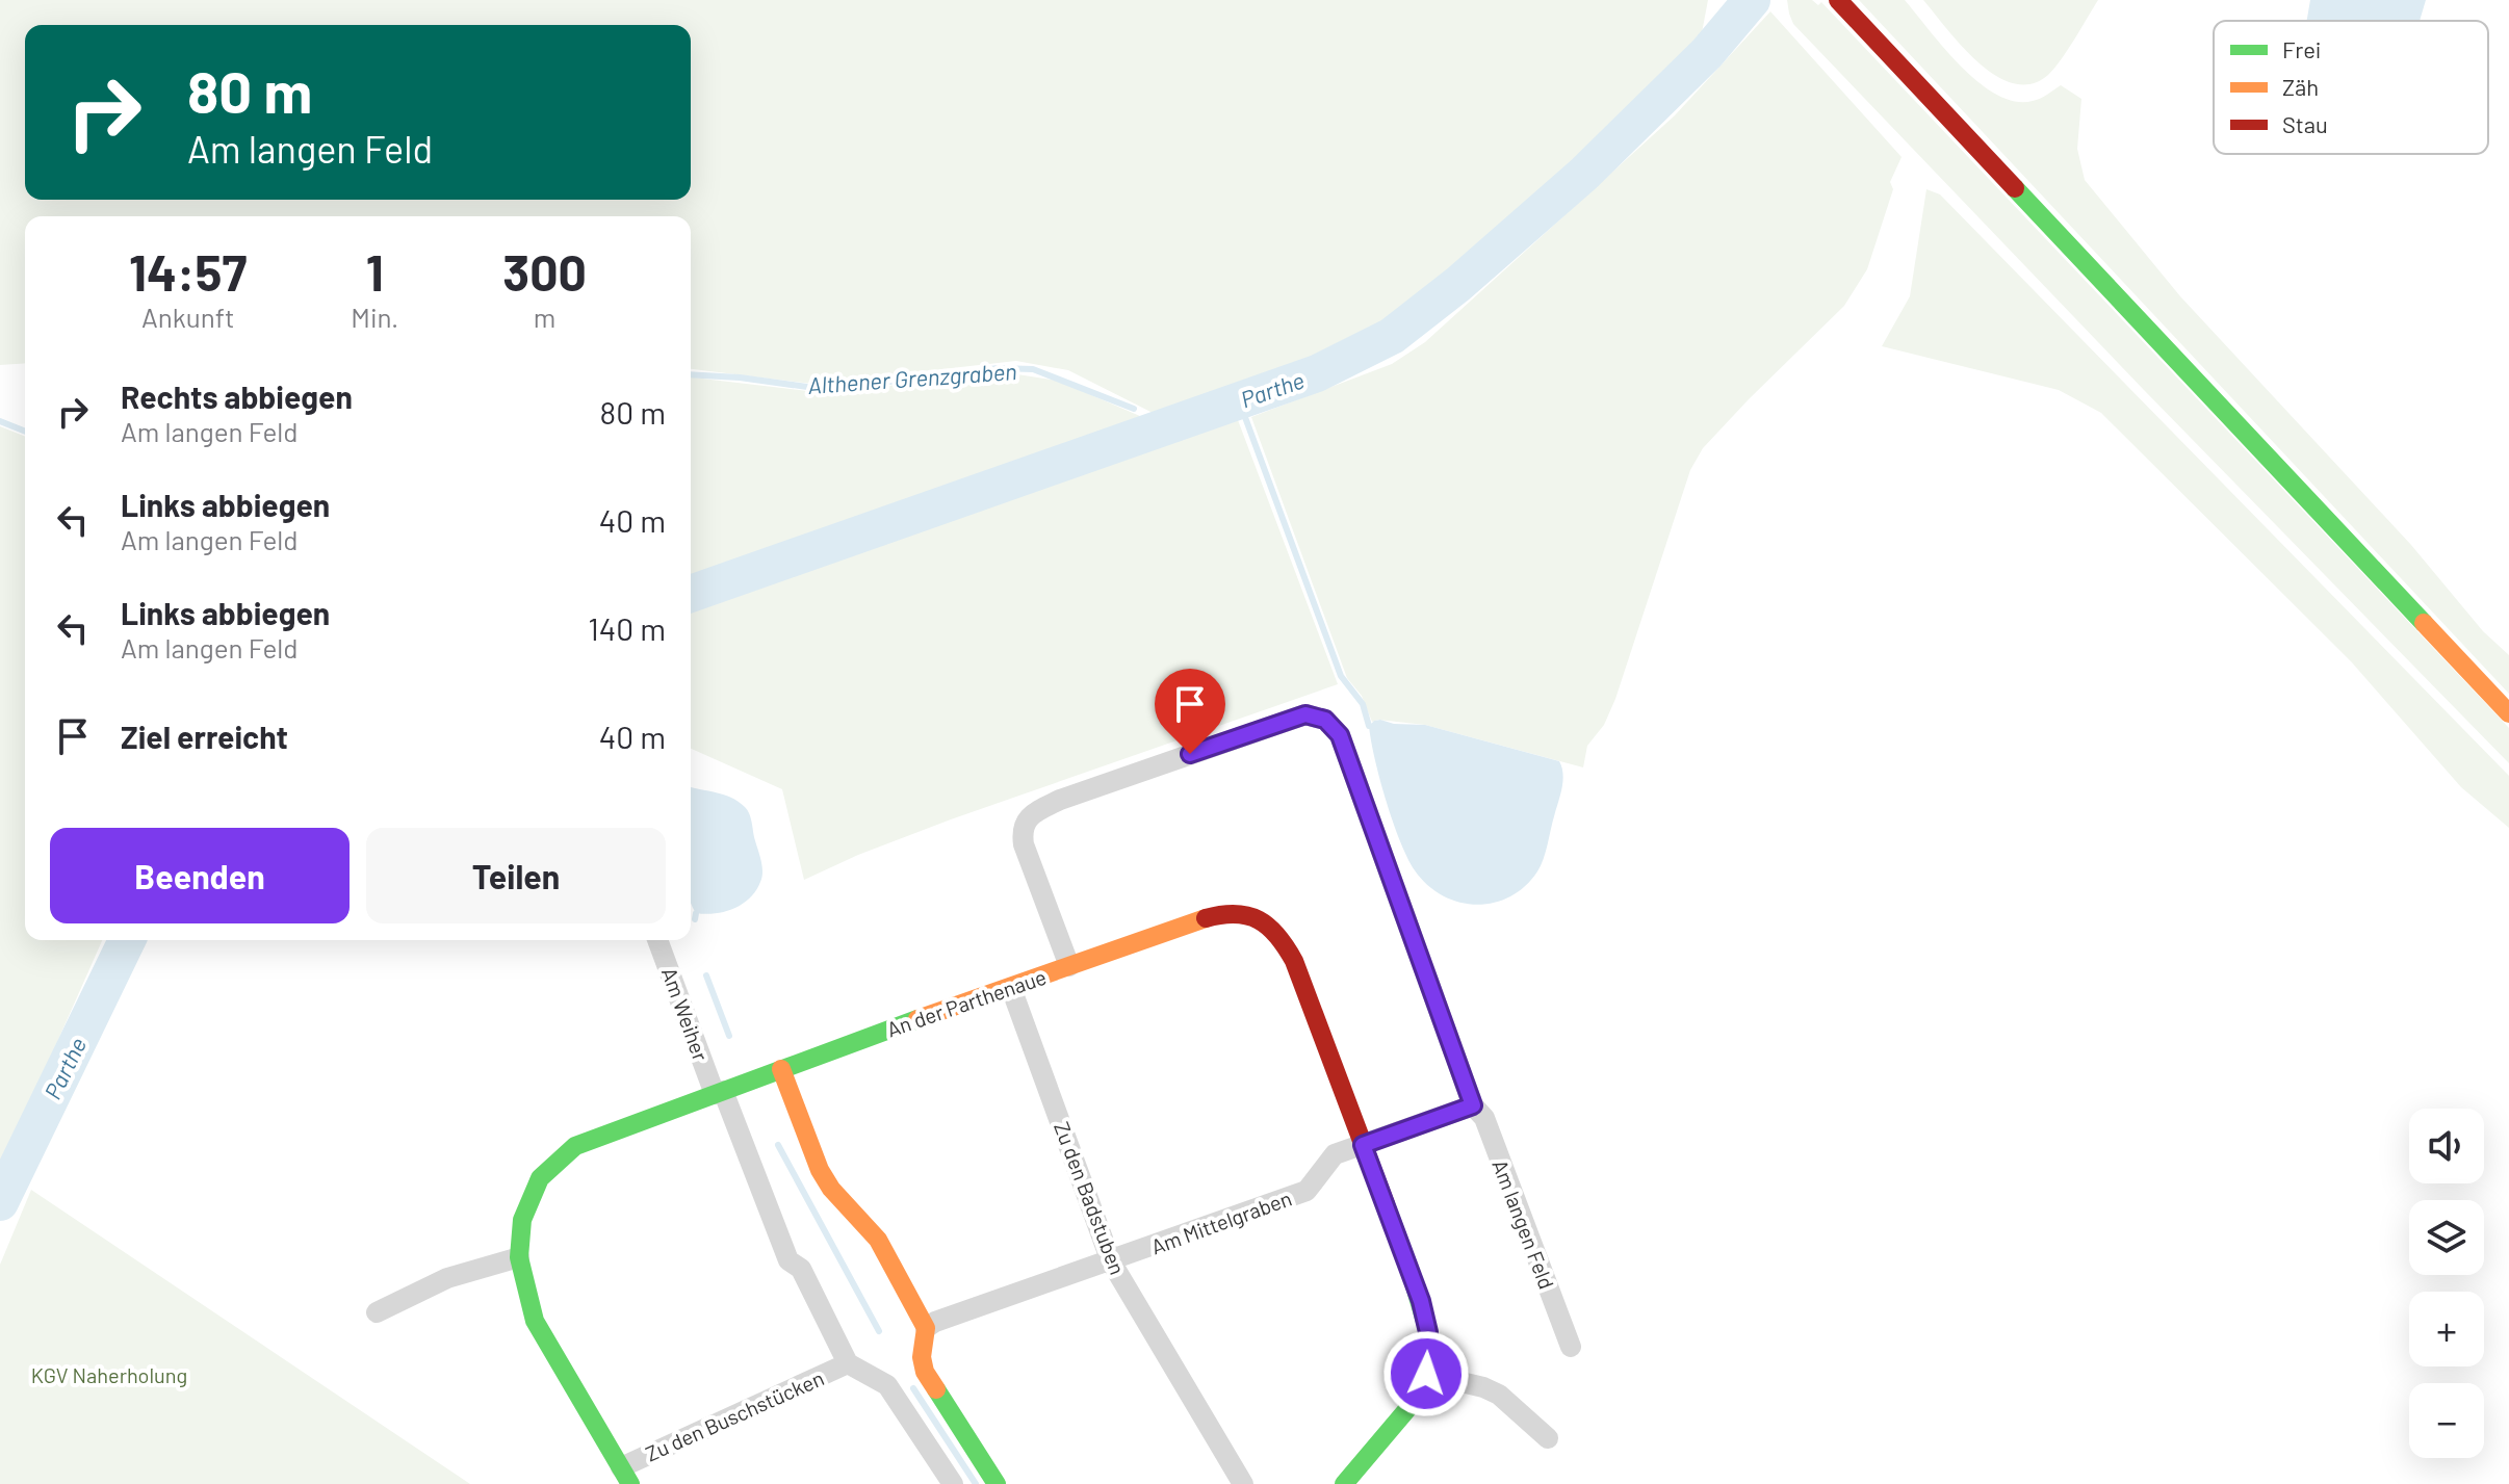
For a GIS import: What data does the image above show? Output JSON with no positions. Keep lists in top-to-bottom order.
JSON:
{
  "streets": {
    "street": [
      "An der Parthenaue",
      "Am Weiher",
      "Zu den Badstuben",
      "Am Mittelgraben",
      "Am langen Feld",
      "Zu den Buschstücken"
    ]
  },
  "crossings": [
    ["An der Parthenaue", "Am Weiher"],
    ["An der Parthenaue", "Zu den Badstuben"],
    ["An der Parthenaue", "Am Mittelgraben"],
    ["An der Parthenaue", "Am langen Feld"],
    ["An der Parthenaue", "Zu den Buschstücken"],
    ["Am Weiher", "Zu den Buschstücken"],
    ["Zu den Badstuben", "Am Mittelgraben"]
  ],
  "water": ["Althener Grenzgraben", "Parthe"],
  "parks": ["KGV Naherholung"],
  "legend": ["Frei", "Zäh", "Stau"],
  "page": {
    "turn": ["80 m", "Am langen Feld"],
    "eta": [
      "14:57",
      "Ankunft",
      "1",
      "Min.",
      "300",
      "m"
    ],
    "list": [
      {
        "name": "Rechts abbiegen",
        "note": "Am langen Feld",
        "value": "80 m"
      },
      {
        "name": "Links abbiegen",
        "note": "Am langen Feld",
        "value": "40 m"
      },
      {
        "name": "Links abbiegen",
        "note": "Am langen Feld",
        "value": "140 m"
      },
      {
        "name": "Ziel erreicht",
        "value": "40 m"
      }
    ],
    "buttons": ["Beenden", "Teilen"],
    "map_buttons": ["+", "−"]
  }
}
